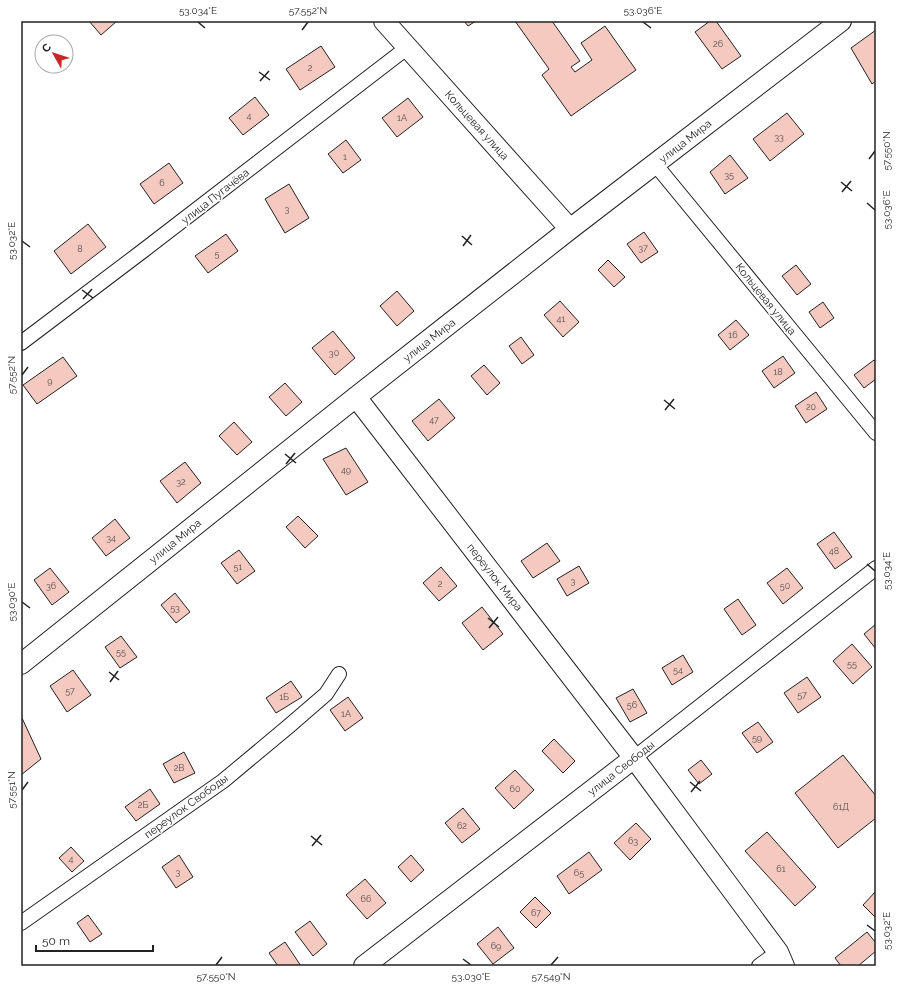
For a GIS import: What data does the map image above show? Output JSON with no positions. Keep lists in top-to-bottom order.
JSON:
{
  "streets": {
    "street": [
      "Кольцевая улица",
      "улица Мира",
      "улица Пугачёва",
      "переулок Мира",
      "улица Свободы",
      "переулок Свободы"
    ]
  },
  "crossings": [
    ["Кольцевая улица", "улица Мира"],
    ["Кольцевая улица", "улица Пугачёва"],
    ["улица Мира", "переулок Мира"],
    ["переулок Мира", "улица Свободы"]
  ],
  "house_numbers": [
    "26",
    "2",
    "4",
    "1А",
    "33",
    "1",
    "35",
    "6",
    "3",
    "37",
    "8",
    "5",
    "41",
    "16",
    "30",
    "18",
    "9",
    "20",
    "47",
    "49",
    "32",
    "34",
    "48",
    "51",
    "3",
    "2",
    "36",
    "50",
    "53",
    "55",
    "55",
    "54",
    "57",
    "57",
    "1Б",
    "56",
    "1А",
    "59",
    "2В",
    "60",
    "2Б",
    "61Д",
    "62",
    "63",
    "4",
    "61",
    "3",
    "65",
    "66",
    "67",
    "69"
  ],
  "scale_bar": "50 m",
  "north": "top left",
  "coordinates": [
    "53.034°E",
    "57.552°N",
    "53.036°E",
    "57.550°N",
    "53.032°E",
    "53.030°E",
    "57.551°N",
    "57.549°N"
  ]
}
